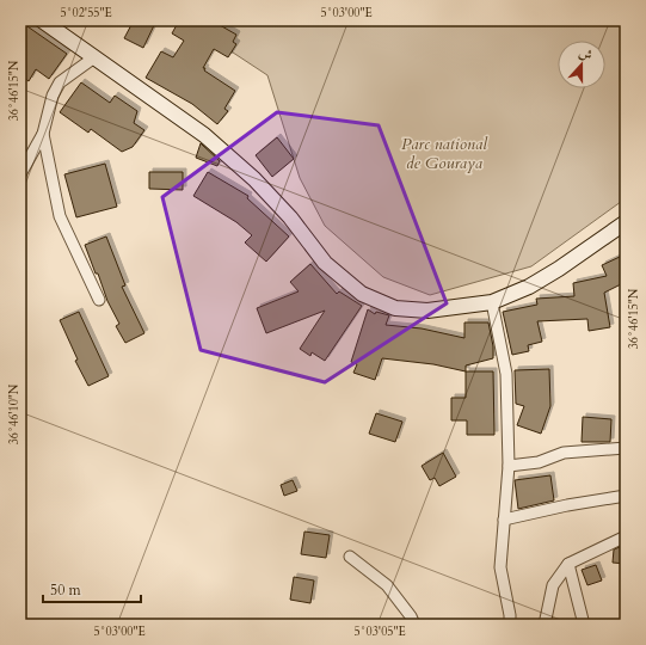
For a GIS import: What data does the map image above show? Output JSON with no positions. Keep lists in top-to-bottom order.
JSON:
{
  "parks": ["Parc national de Gouraya"],
  "scale_bar": "50 m",
  "north": "top",
  "coordinates": [
    "5°02'55\"E",
    "5°03'00\"E",
    "36°46'15\"N",
    "36°46'10\"N",
    "5°03'05\"E"
  ]
}
